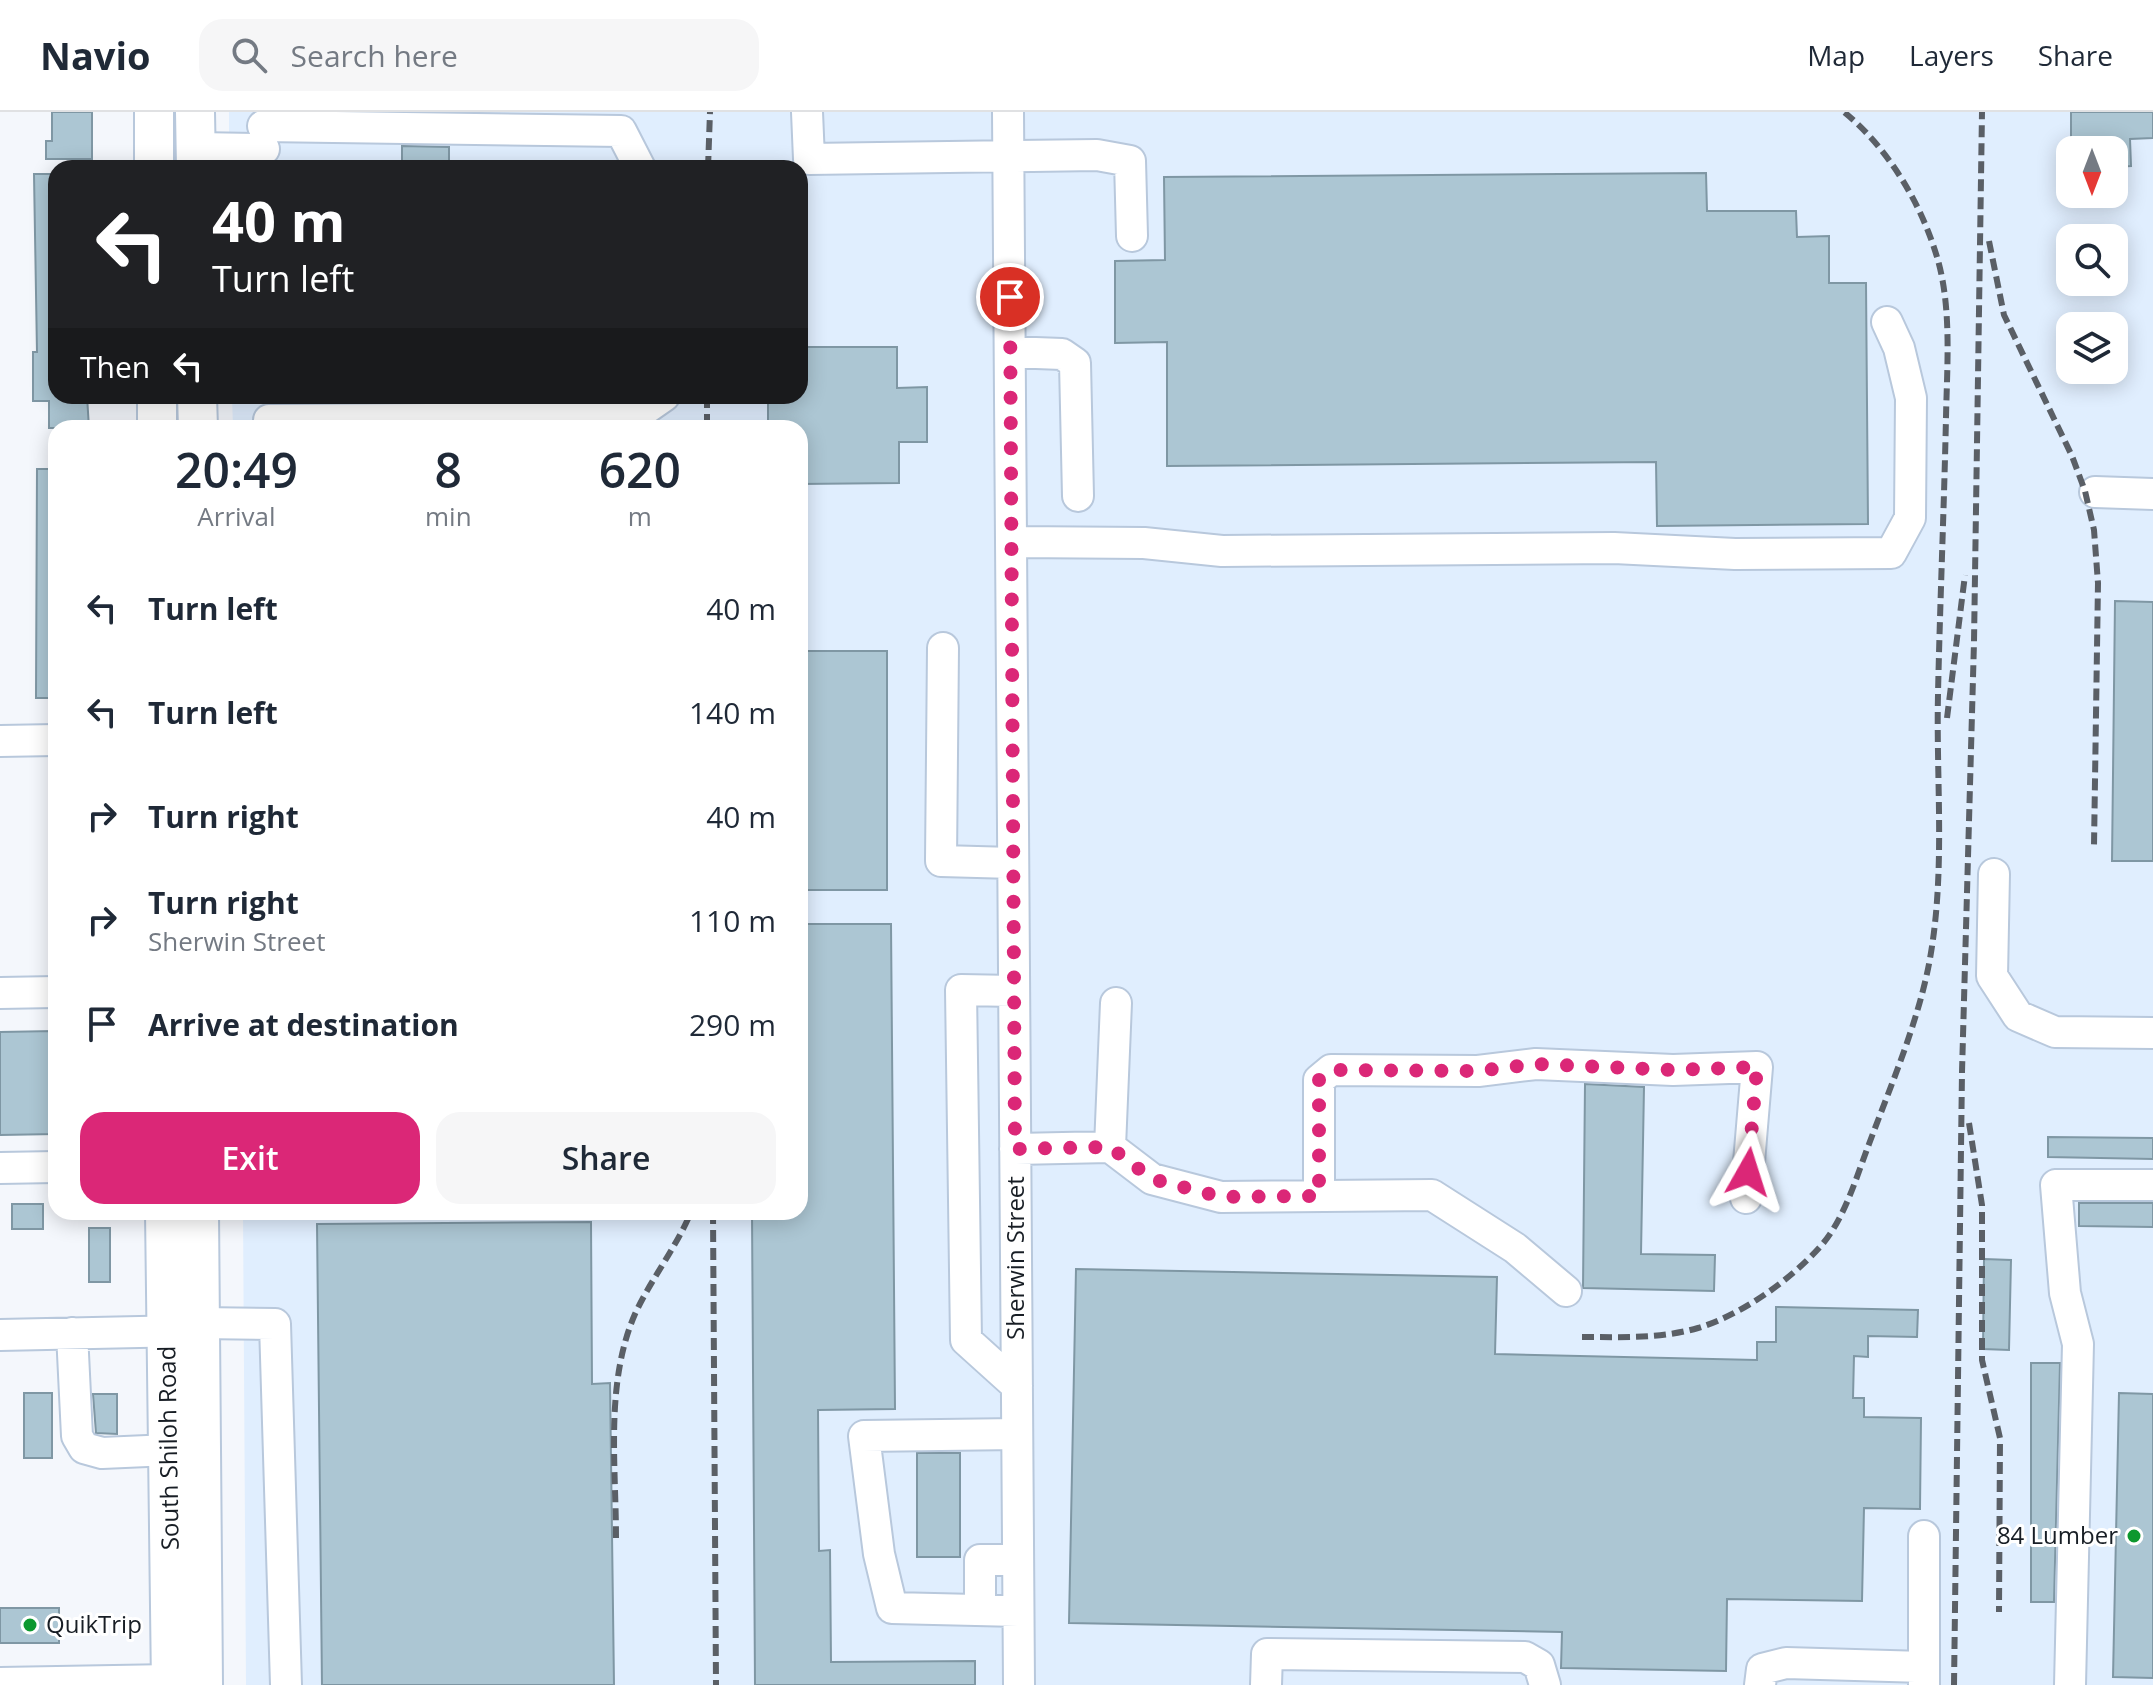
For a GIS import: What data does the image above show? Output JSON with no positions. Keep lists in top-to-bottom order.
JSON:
{
  "streets": {
    "main road": ["South Shiloh Road"],
    "street": ["Sherwin Street"]
  },
  "places": ["84 Lumber", "QuikTrip"],
  "north": "bottom",
  "page": {
    "header": "Navio",
    "search": "Search here",
    "nav": ["Map", "Layers", "Share"],
    "turn": ["40 m", "Turn left"],
    "then": "Then",
    "eta": [
      "20:49",
      "Arrival",
      "8",
      "min",
      "620",
      "m"
    ],
    "list": [
      {
        "name": "Turn left",
        "value": "40 m"
      },
      {
        "name": "Turn left",
        "value": "140 m"
      },
      {
        "name": "Turn right",
        "value": "40 m"
      },
      {
        "name": "Turn right",
        "note": "Sherwin Street",
        "value": "110 m"
      },
      {
        "name": "Arrive at destination",
        "value": "290 m"
      }
    ],
    "buttons": ["Exit", "Share"]
  }
}
